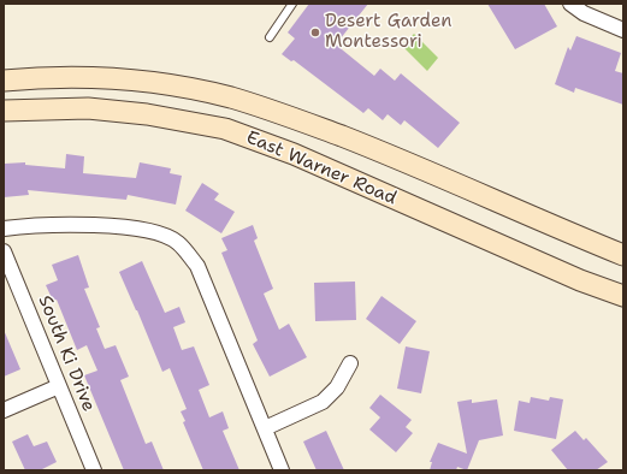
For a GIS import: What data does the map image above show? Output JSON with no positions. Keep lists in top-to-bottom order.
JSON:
{
  "streets": {
    "main road": ["East Warner Road"],
    "street": ["South Ki Drive"]
  },
  "places": ["Desert Garden Montessori"]
}
